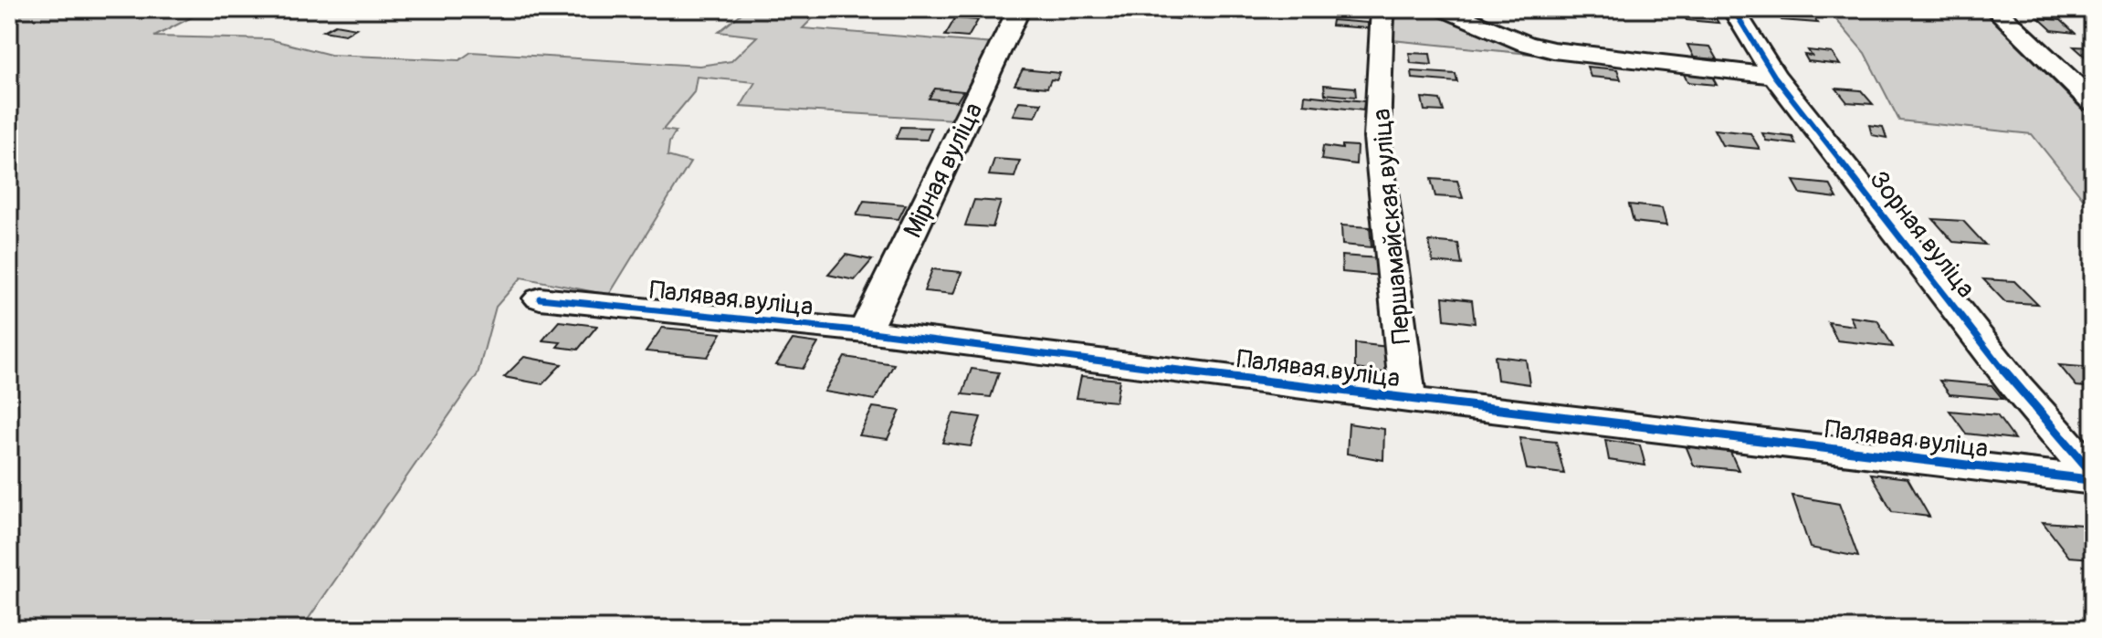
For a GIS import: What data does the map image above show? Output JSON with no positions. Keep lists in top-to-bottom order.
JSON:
{
  "streets": {
    "street": [
      "Мірная вуліца",
      "Першамайская вуліца",
      "Зорная вуліца",
      "Палявая вуліца"
    ]
  },
  "crossings": [
    ["Мірная вуліца", "Палявая вуліца"],
    ["Першамайская вуліца", "Палявая вуліца"]
  ]
}
